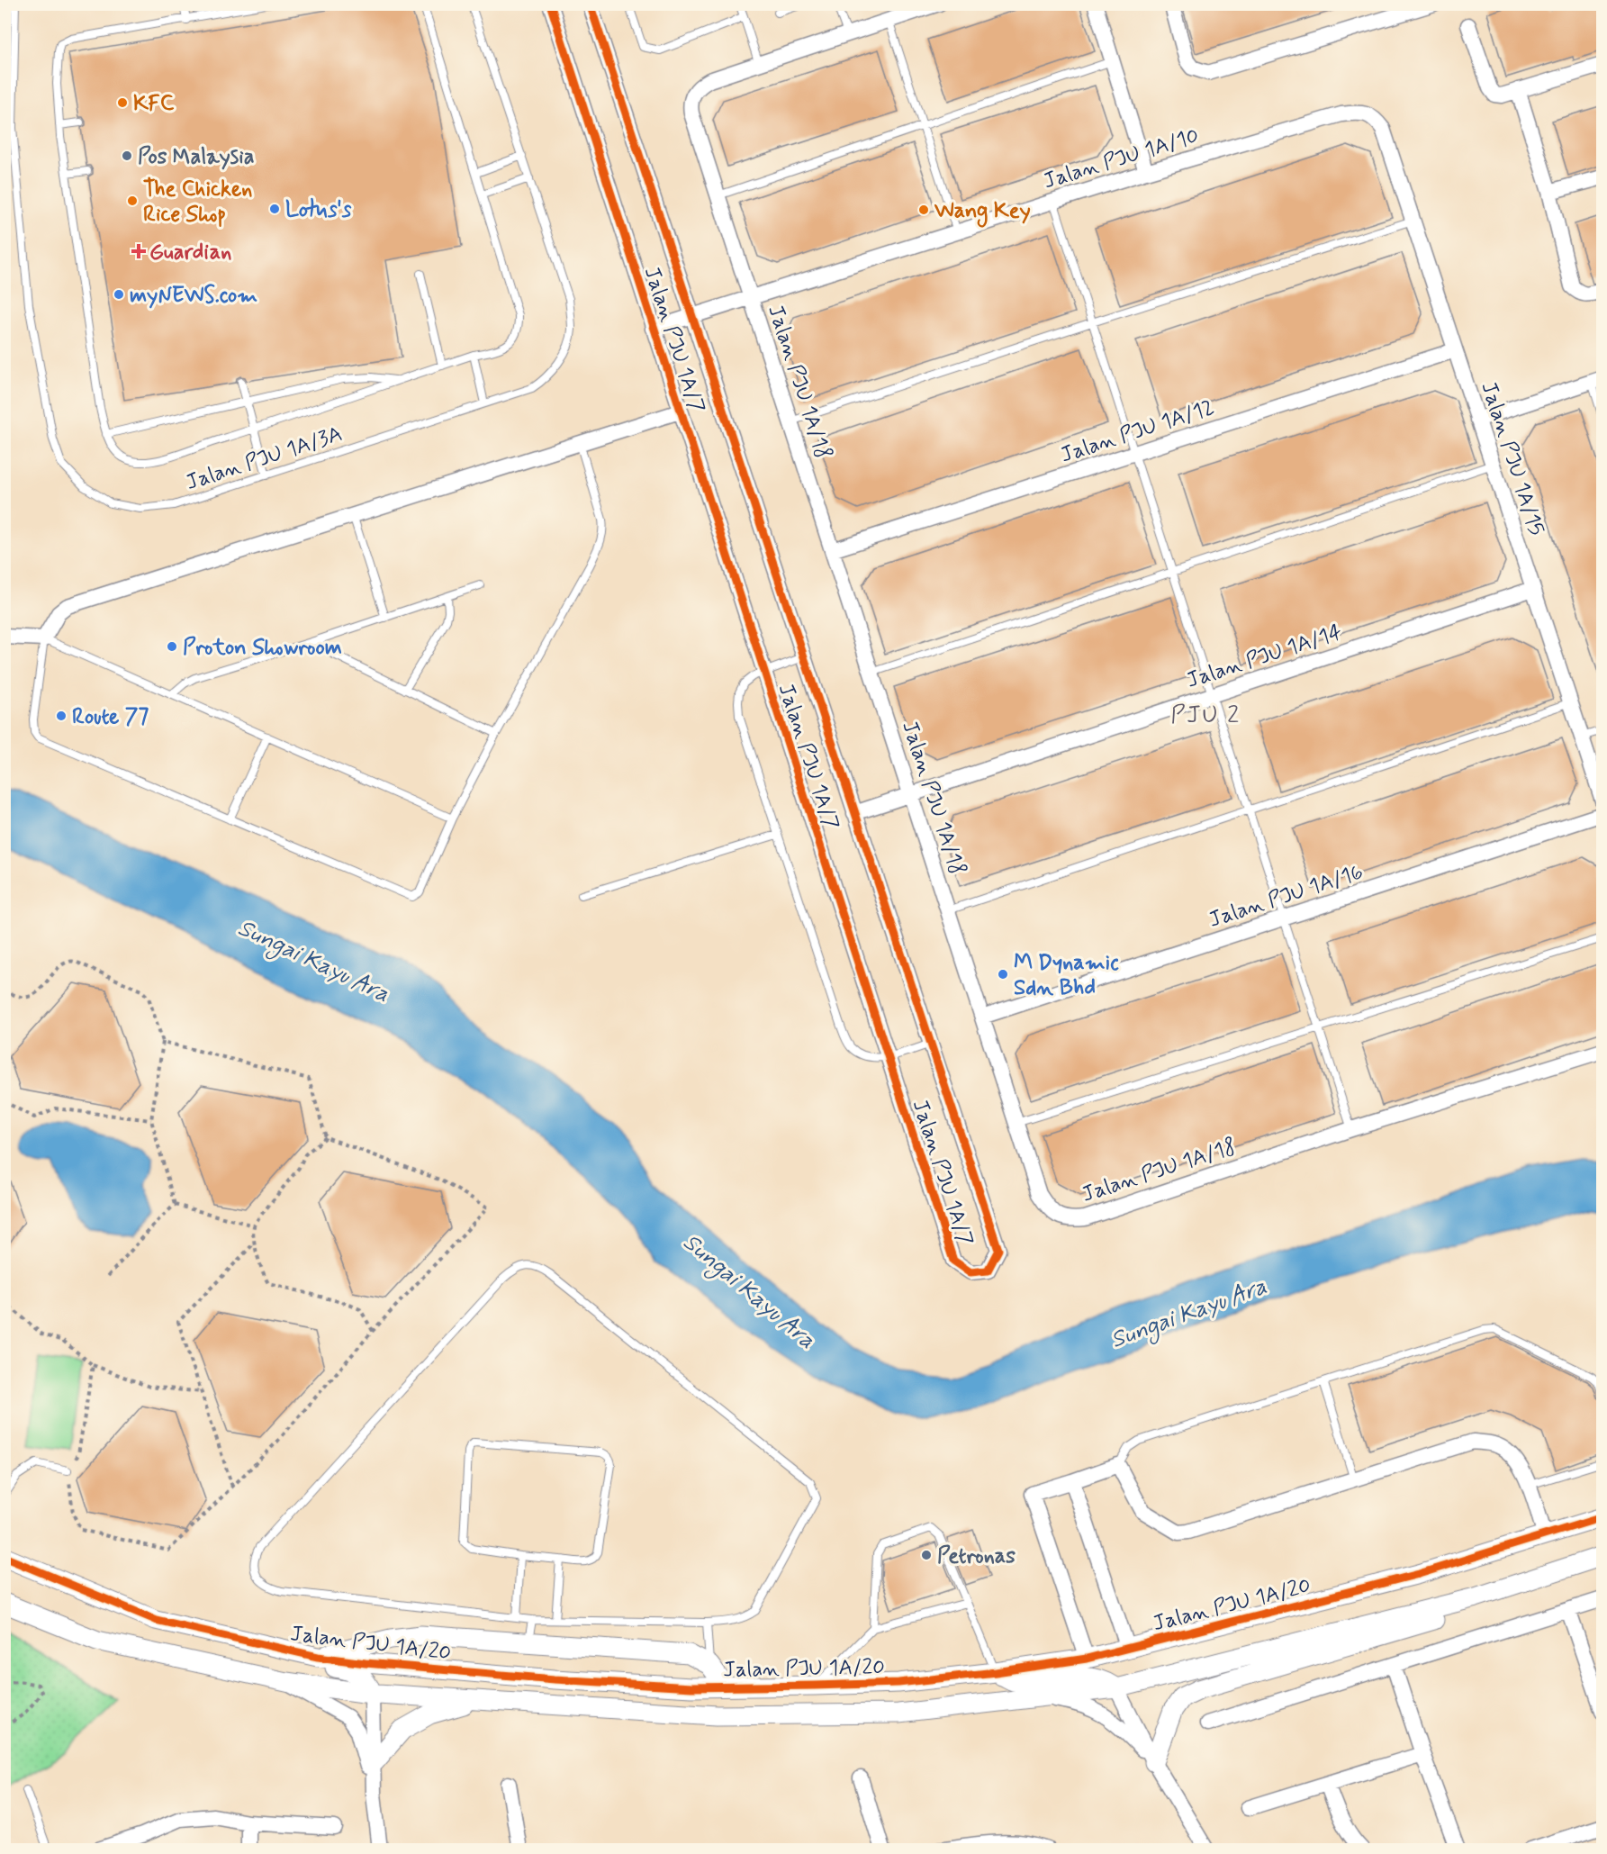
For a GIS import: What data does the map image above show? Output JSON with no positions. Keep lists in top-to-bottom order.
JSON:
{
  "streets": {
    "street": [
      "Jalan PJU 1A/10",
      "Jalan PJU 1A/7",
      "Jalan PJU 1A/18",
      "Jalan PJU 1A/12",
      "Jalan PJU 1A/15",
      "Jalan PJU 1A/14",
      "Jalan PJU 1A/16",
      "Jalan PJU 1A/20"
    ],
    "lane": ["Jalan PJU 1A/3A"]
  },
  "crossings": [
    ["Jalan PJU 1A/10", "Jalan PJU 1A/7"],
    ["Jalan PJU 1A/10", "Jalan PJU 1A/18"],
    ["Jalan PJU 1A/10", "Jalan PJU 1A/15"],
    ["Jalan PJU 1A/7", "Jalan PJU 1A/14"],
    ["Jalan PJU 1A/18", "Jalan PJU 1A/12"],
    ["Jalan PJU 1A/18", "Jalan PJU 1A/14"],
    ["Jalan PJU 1A/18", "Jalan PJU 1A/16"],
    ["Jalan PJU 1A/12", "Jalan PJU 1A/15"],
    ["Jalan PJU 1A/15", "Jalan PJU 1A/14"]
  ],
  "districts": ["PJU 2"],
  "water": ["Sungai Kayu Ara"],
  "places": {
    "other": [
      "KFC",
      "Pos Malaysia",
      "The Chicken Rice Shop",
      "Lotus's",
      "Wang Key",
      "myNEWS.com",
      "Proton Showroom",
      "Route 77",
      "M Dynamic Sdn Bhd",
      "Petronas"
    ],
    "health": ["Guardian"]
  }
}
